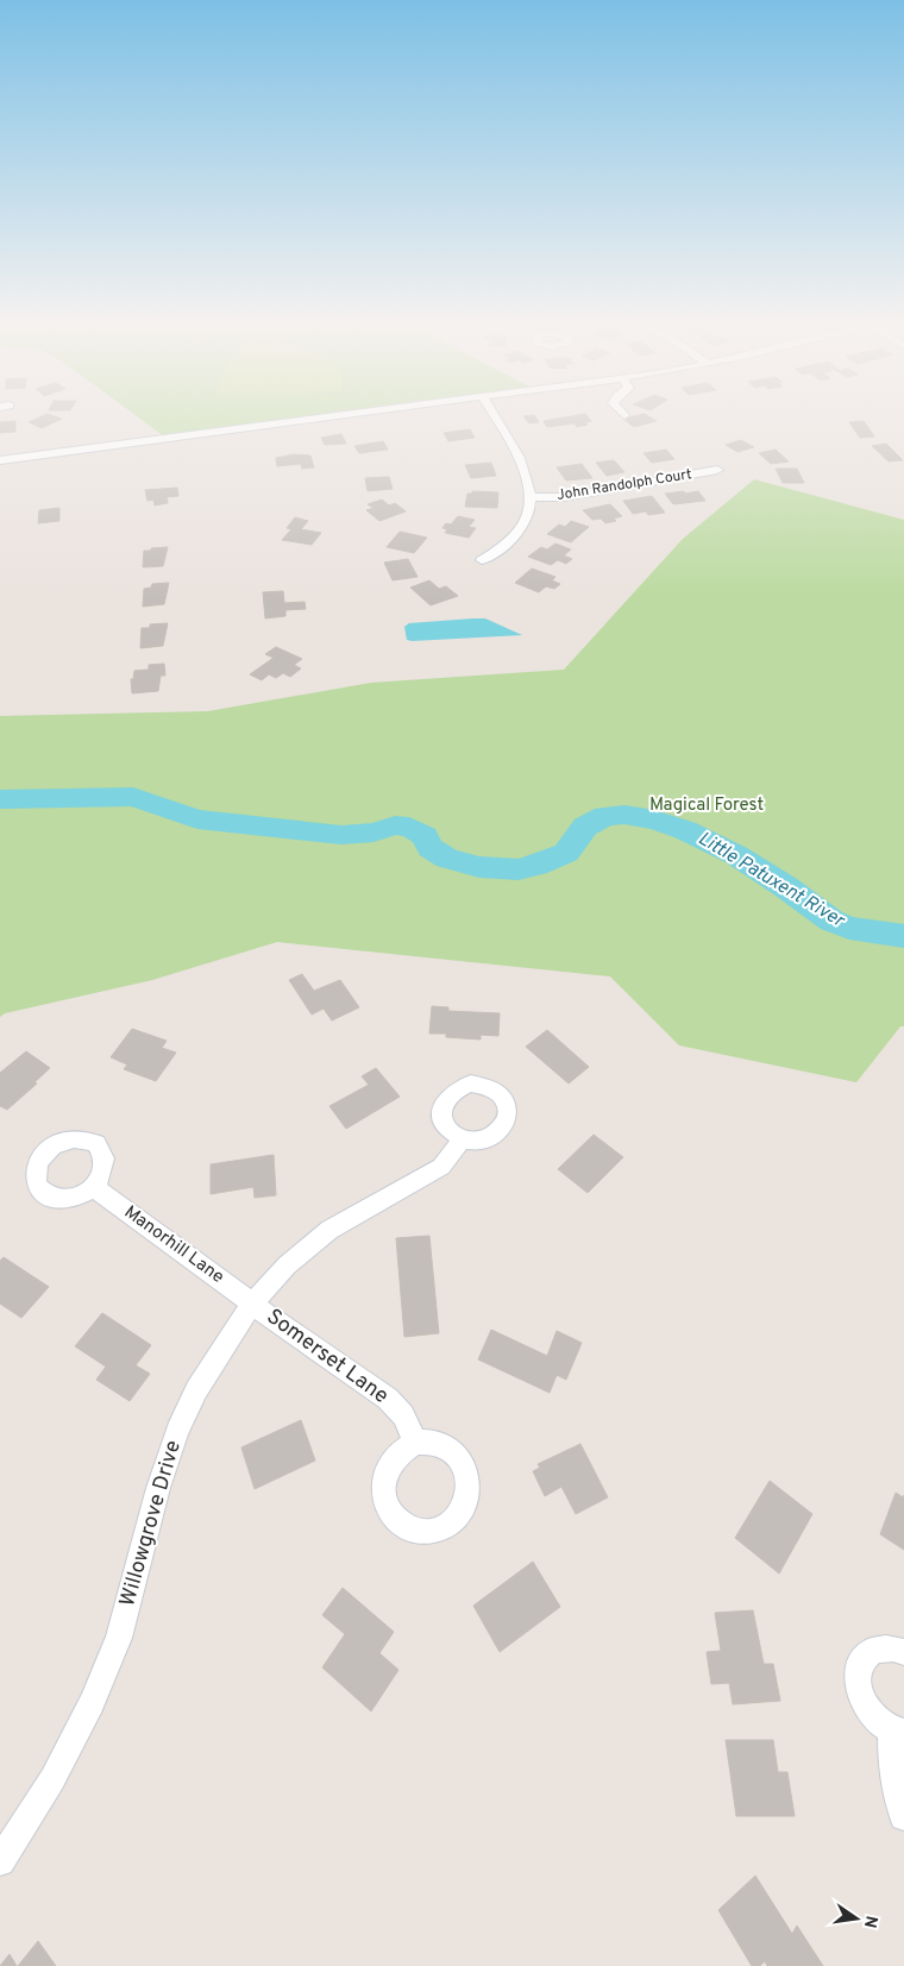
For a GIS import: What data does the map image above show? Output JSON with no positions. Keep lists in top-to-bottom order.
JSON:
{
  "streets": {
    "street": [
      "John Randolph Court",
      "Manorhill Lane",
      "Somerset Lane",
      "Willowgrove Drive"
    ]
  },
  "crossings": [
    ["Manorhill Lane", "Somerset Lane"],
    ["Manorhill Lane", "Willowgrove Drive"],
    ["Somerset Lane", "Willowgrove Drive"]
  ],
  "water": ["Little Patuxent River"],
  "parks": ["Magical Forest"],
  "north": "right"
}
